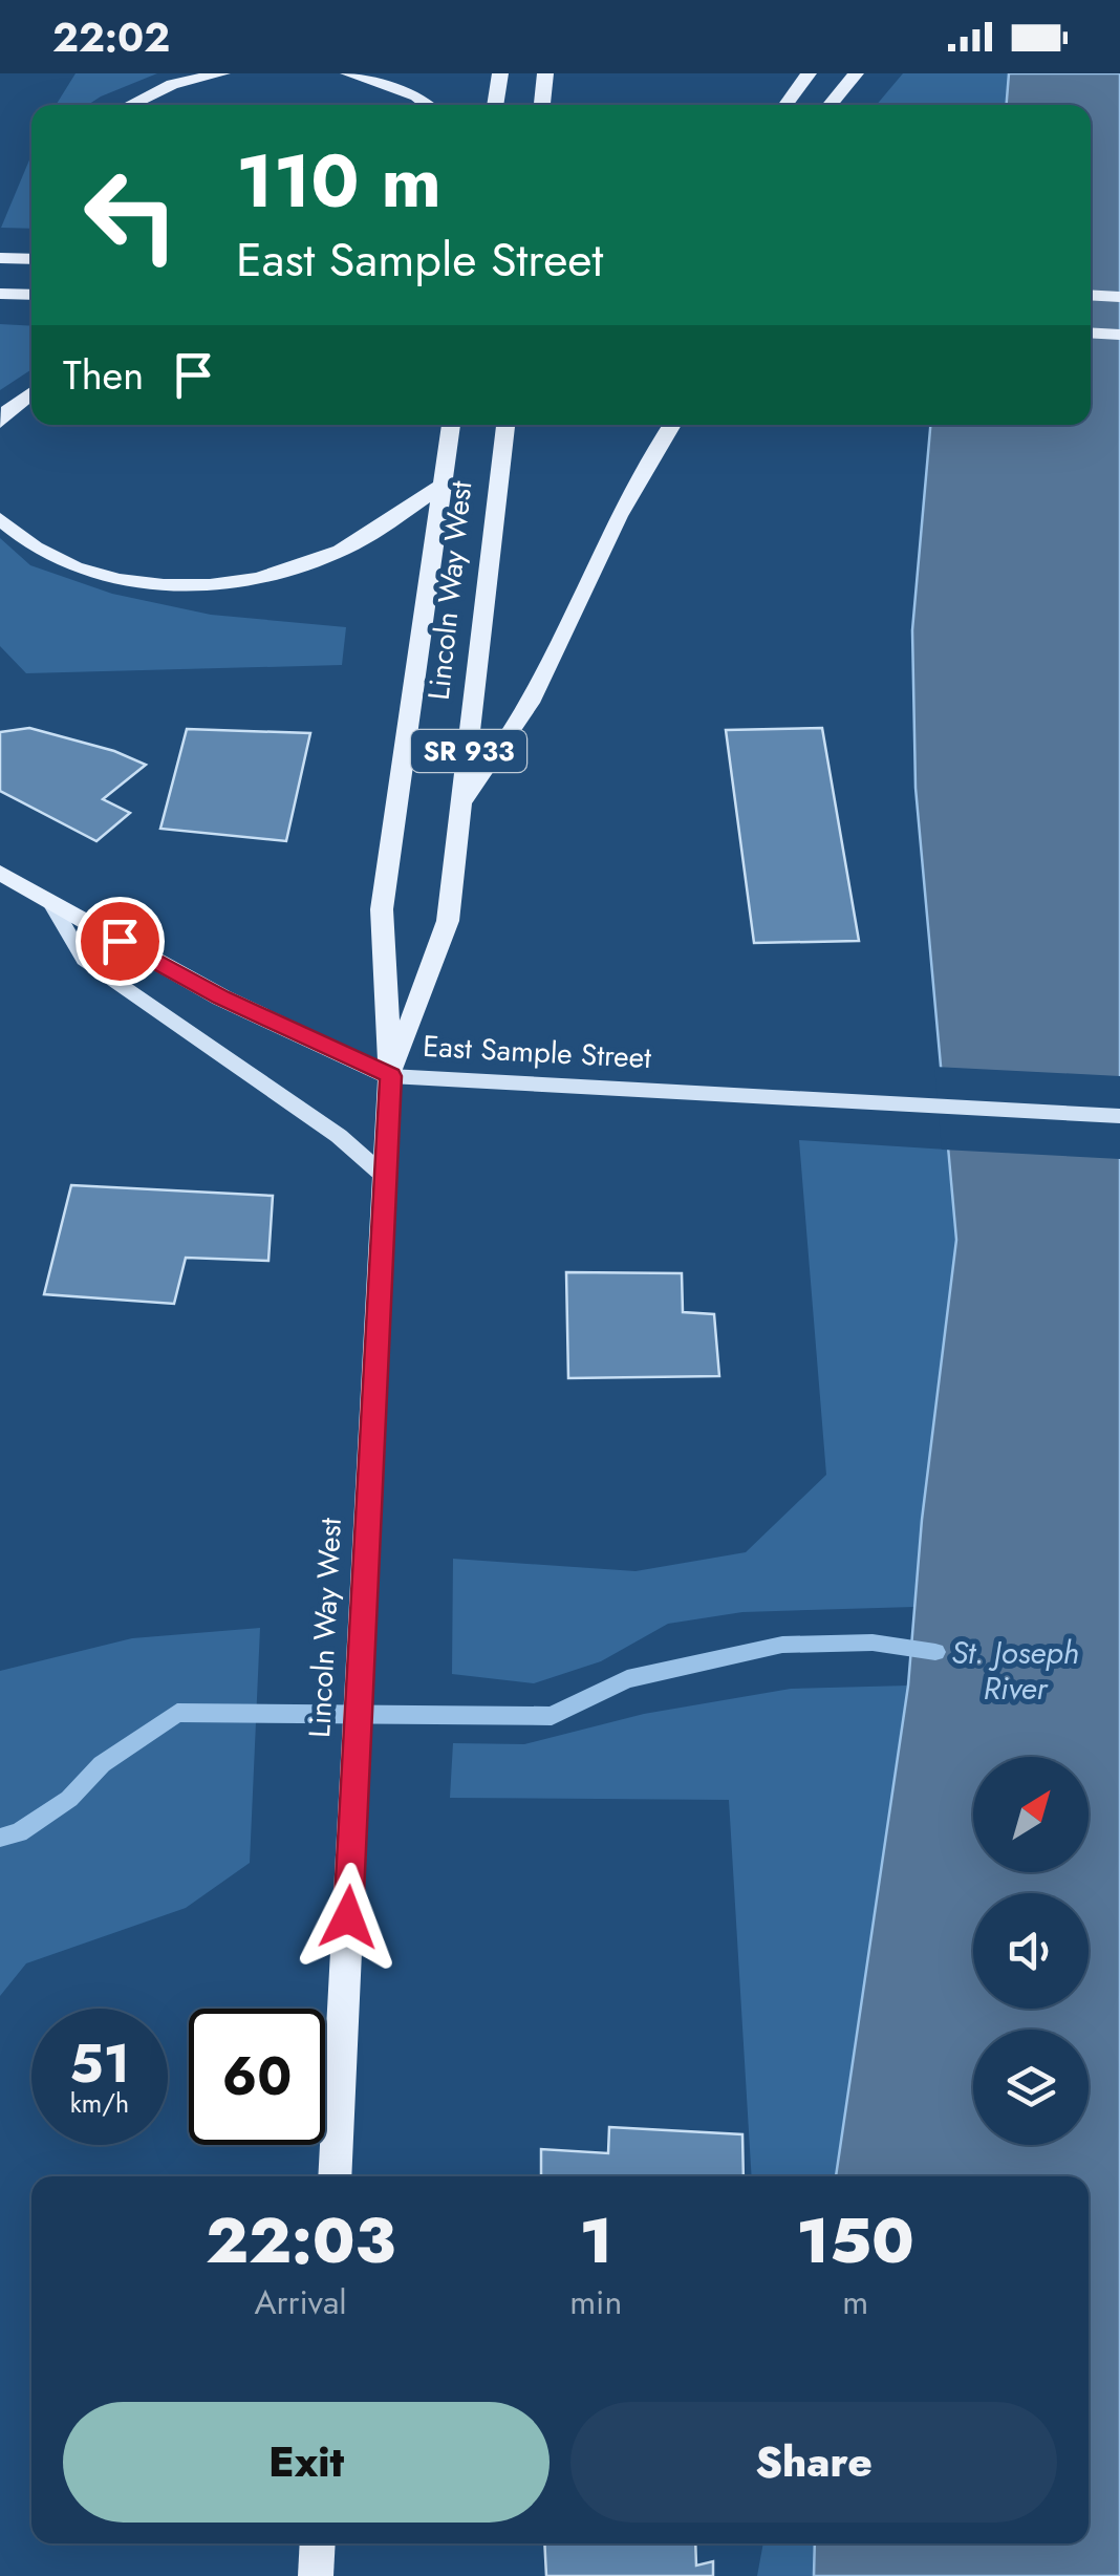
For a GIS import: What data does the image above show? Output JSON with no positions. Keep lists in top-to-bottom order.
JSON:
{
  "streets": {
    "main road": ["Lincoln Way West", "SR 933", "East Sample Street"]
  },
  "crossings": [
    ["Lincoln Way West", "East Sample Street"]
  ],
  "water": ["St. Joseph River"],
  "north": "top right",
  "page": {
    "status": "22:02",
    "turn": ["110 m", "East Sample Street"],
    "then": "Then",
    "speed": "51 km/h",
    "limit": "60",
    "eta": [
      "22:03",
      "Arrival",
      "1",
      "min",
      "150",
      "m"
    ],
    "buttons": ["Exit", "Share"]
  }
}
